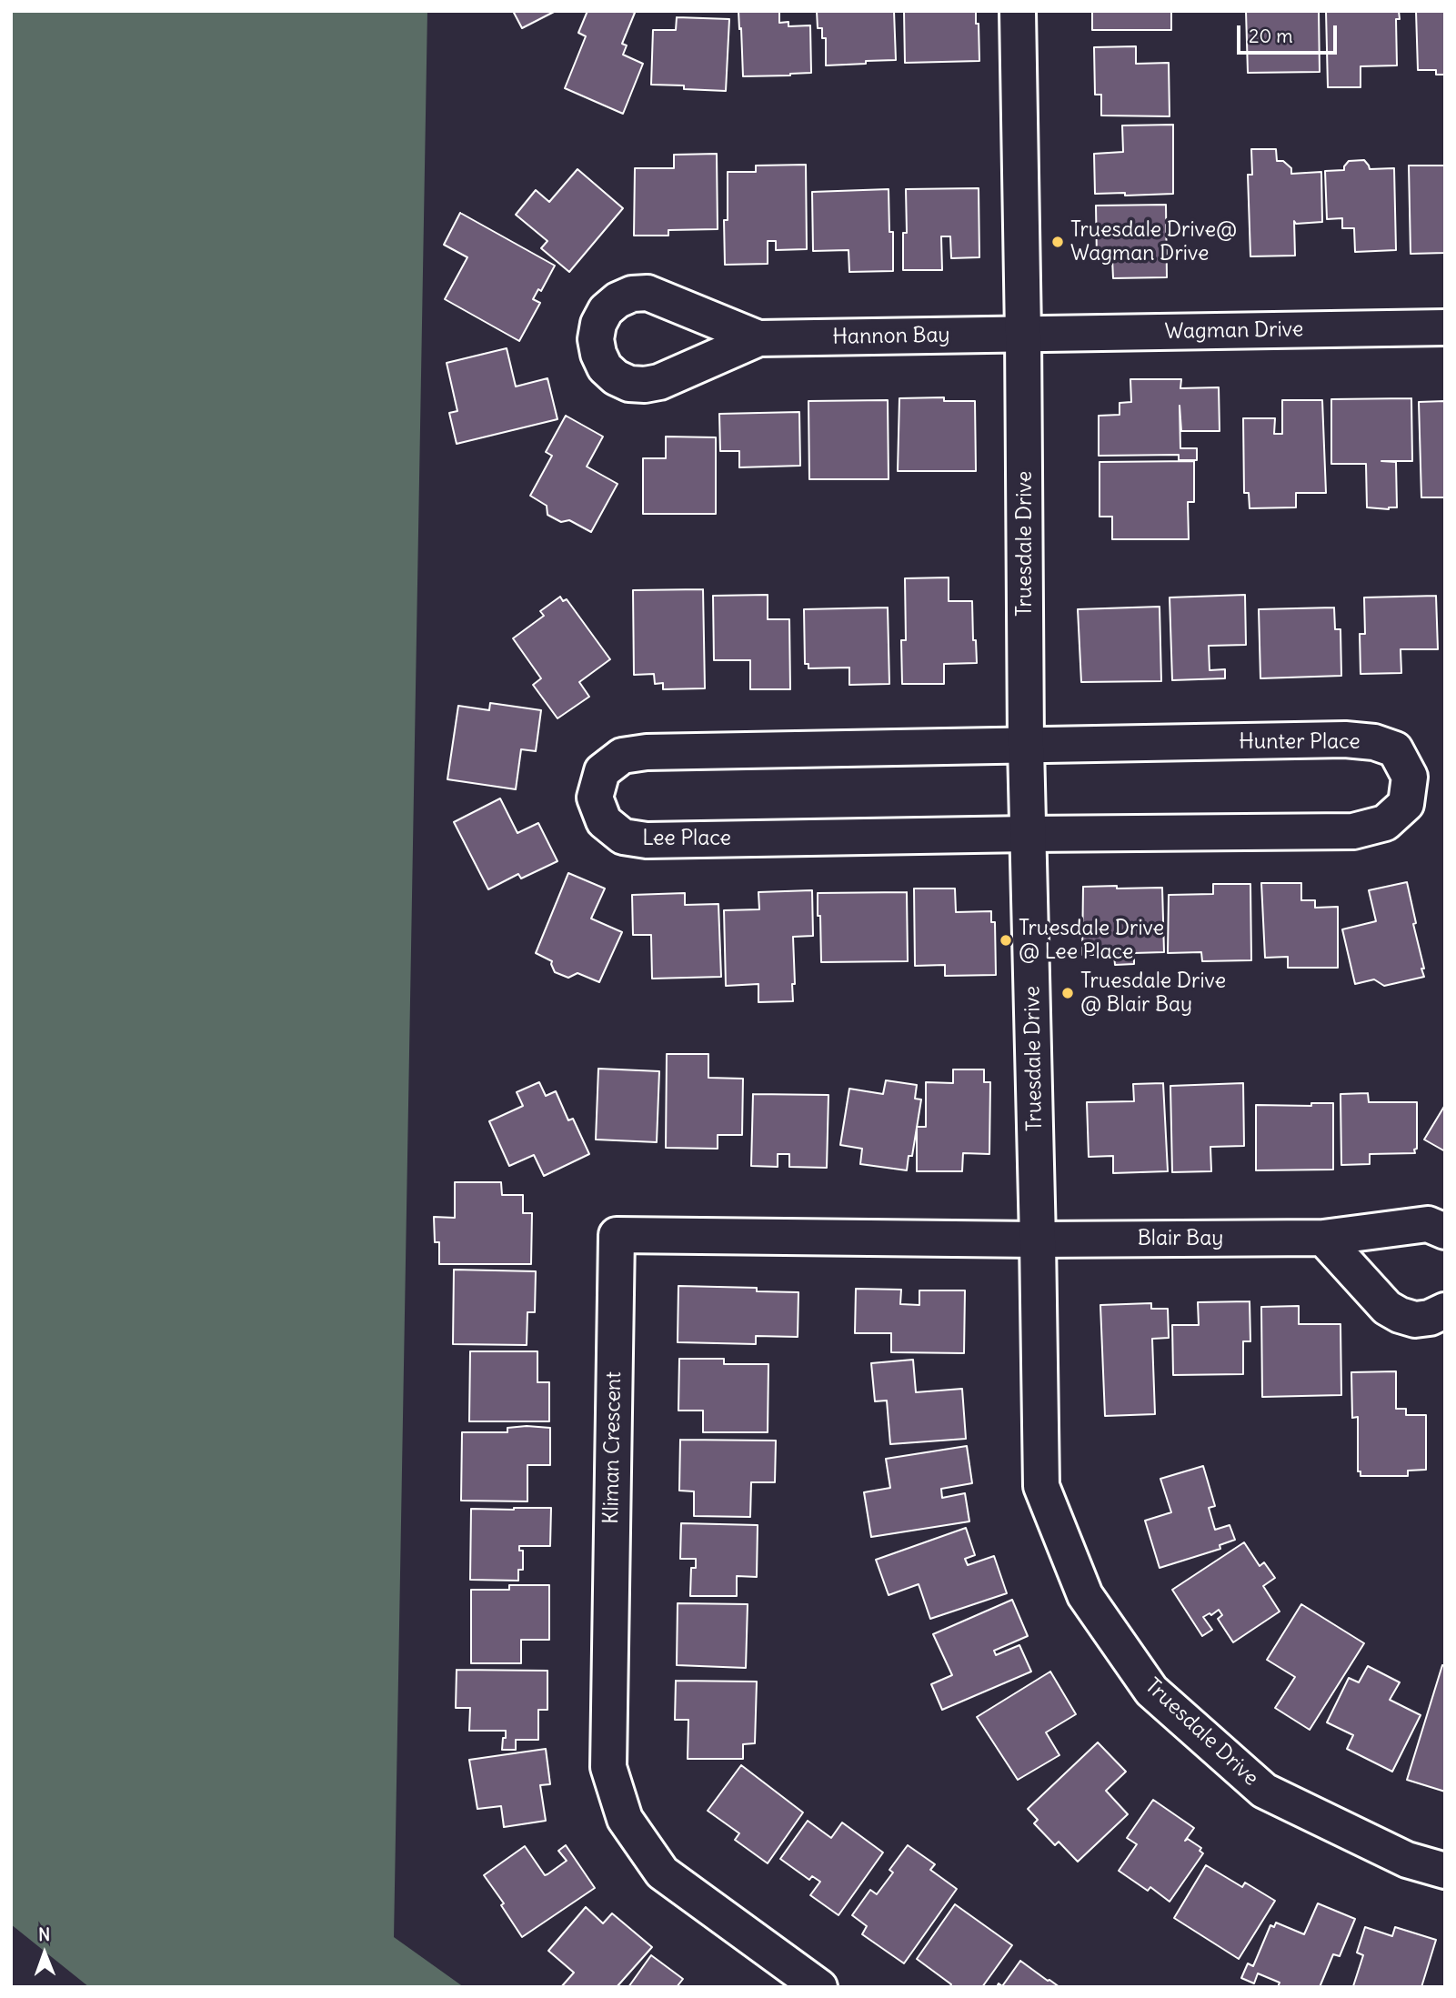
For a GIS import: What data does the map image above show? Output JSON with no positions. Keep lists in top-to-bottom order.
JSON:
{
  "streets": {
    "street": [
      "Wagman Drive",
      "Hannon Bay",
      "Truesdale Drive",
      "Hunter Place",
      "Lee Place",
      "Blair Bay",
      "Kliman Crescent"
    ]
  },
  "crossings": [
    ["Wagman Drive", "Hannon Bay"],
    ["Wagman Drive", "Truesdale Drive"],
    ["Hannon Bay", "Truesdale Drive"],
    ["Truesdale Drive", "Hunter Place"],
    ["Truesdale Drive", "Lee Place"],
    ["Truesdale Drive", "Blair Bay"],
    ["Truesdale Drive", "Kliman Crescent"],
    ["Hunter Place", "Lee Place"],
    ["Blair Bay", "Kliman Crescent"]
  ],
  "places": ["Truesdale Drive@ Wagman Drive", "Truesdale Drive @ Lee Place", "Truesdale Drive @ Blair Bay"],
  "scale_bar": "20 m",
  "north": "top"
}
